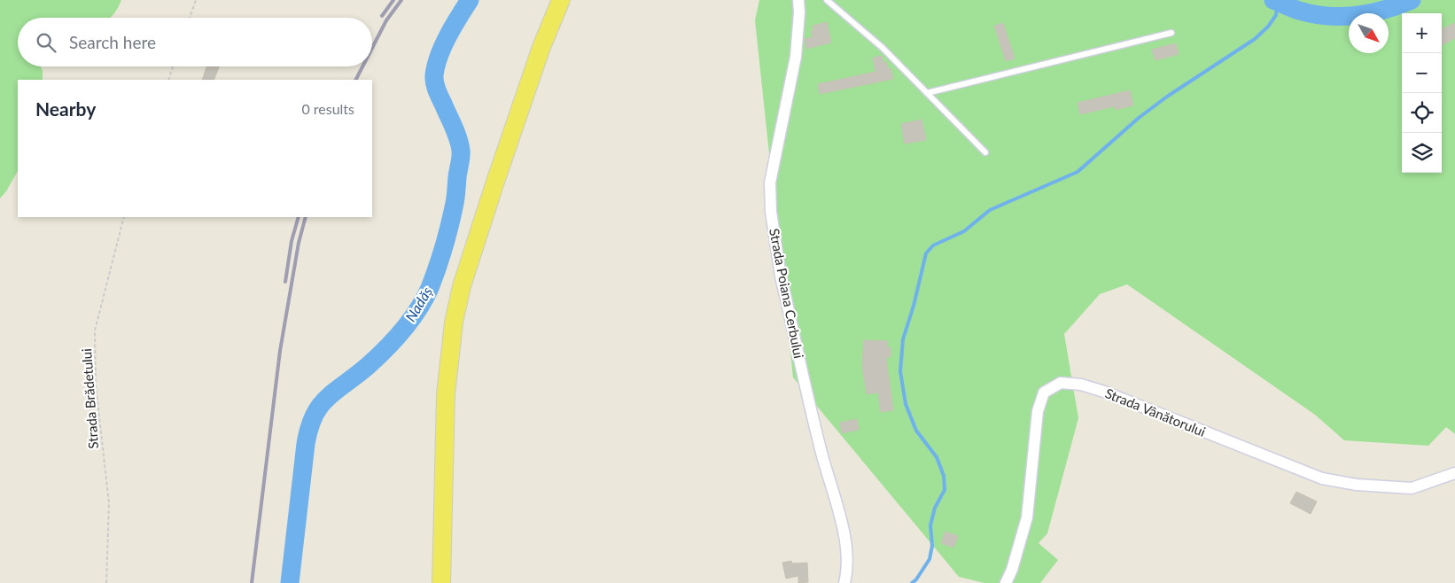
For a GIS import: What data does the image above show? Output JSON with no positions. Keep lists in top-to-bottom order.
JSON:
{
  "streets": {
    "street": ["Strada Poiana Cerbului", "Strada Vânătorului"],
    "path": ["Strada Brădetului"]
  },
  "water": ["Nadăș"],
  "north": "bottom right",
  "page": {
    "map_buttons": ["+", "−"],
    "search": "Search here",
    "heading": ["Nearby", "0 results"]
  }
}
